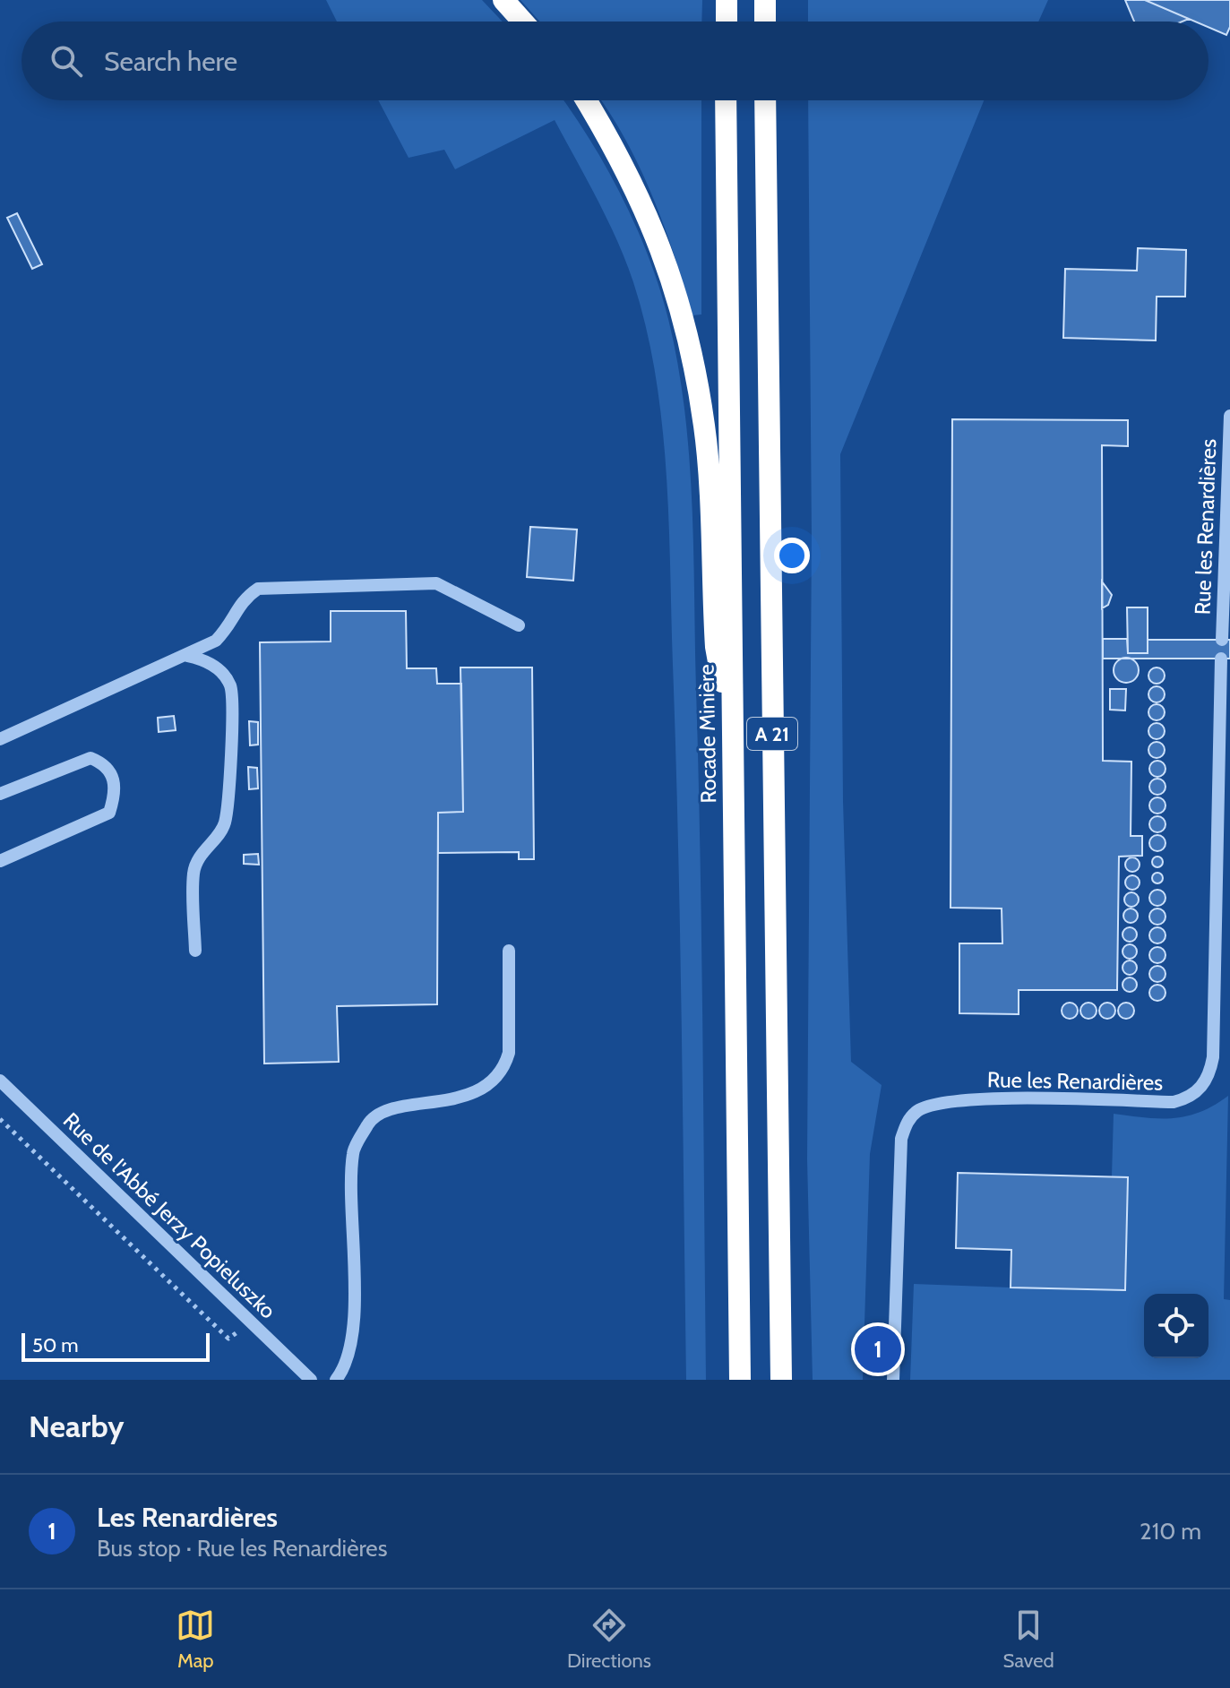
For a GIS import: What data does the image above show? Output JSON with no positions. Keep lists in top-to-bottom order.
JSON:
{
  "streets": {
    "highway": ["Rocade Minière", "A 21"],
    "street": ["Rue les Renardières", "Rue de l'Abbé Jerzy Popieluszko"]
  },
  "scale_bar": "50 m",
  "page": {
    "search": "Search here",
    "pins": "1",
    "scale": "50 m",
    "heading": "Nearby",
    "list": [
      {
        "mark": "1",
        "name": "Les Renardières",
        "note": "Bus stop · Rue les Renardières",
        "value": "210 m"
      }
    ],
    "nav": ["Map", "Directions", "Saved"]
  }
}
